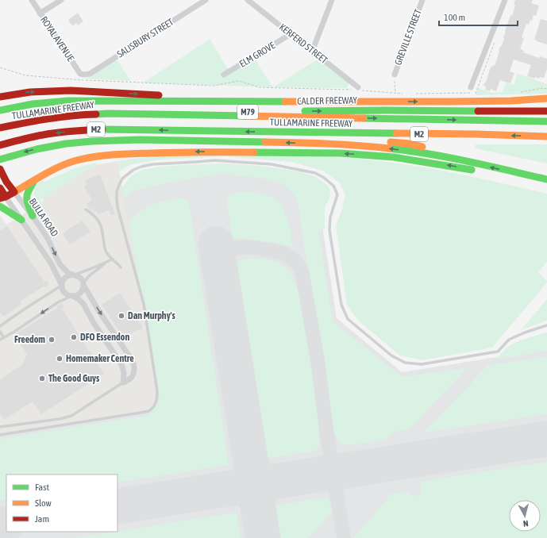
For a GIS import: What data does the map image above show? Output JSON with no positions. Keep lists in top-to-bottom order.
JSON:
{
  "streets": {
    "main road": [
      "CALDER FREEWAY",
      "TULLAMARINE FREEWAY",
      "M79",
      "M2",
      "BULLA ROAD"
    ],
    "street": [
      "GREVILLE STREET",
      "SALISBURY STREET",
      "ROYAL AVENUE",
      "KERFERD STREET",
      "ELM GROVE"
    ]
  },
  "crossings": [
    ["SALISBURY STREET", "ROYAL AVENUE"],
    ["KERFERD STREET", "ELM GROVE"],
    ["CALDER FREEWAY", "TULLAMARINE FREEWAY"]
  ],
  "places": [
    "Dan Murphy's",
    "DFO Essendon",
    "Freedom",
    "Homemaker Centre",
    "The Good Guys"
  ],
  "legend": ["Fast", "Slow", "Jam"],
  "scale_bar": "100 m",
  "north": "bottom"
}
